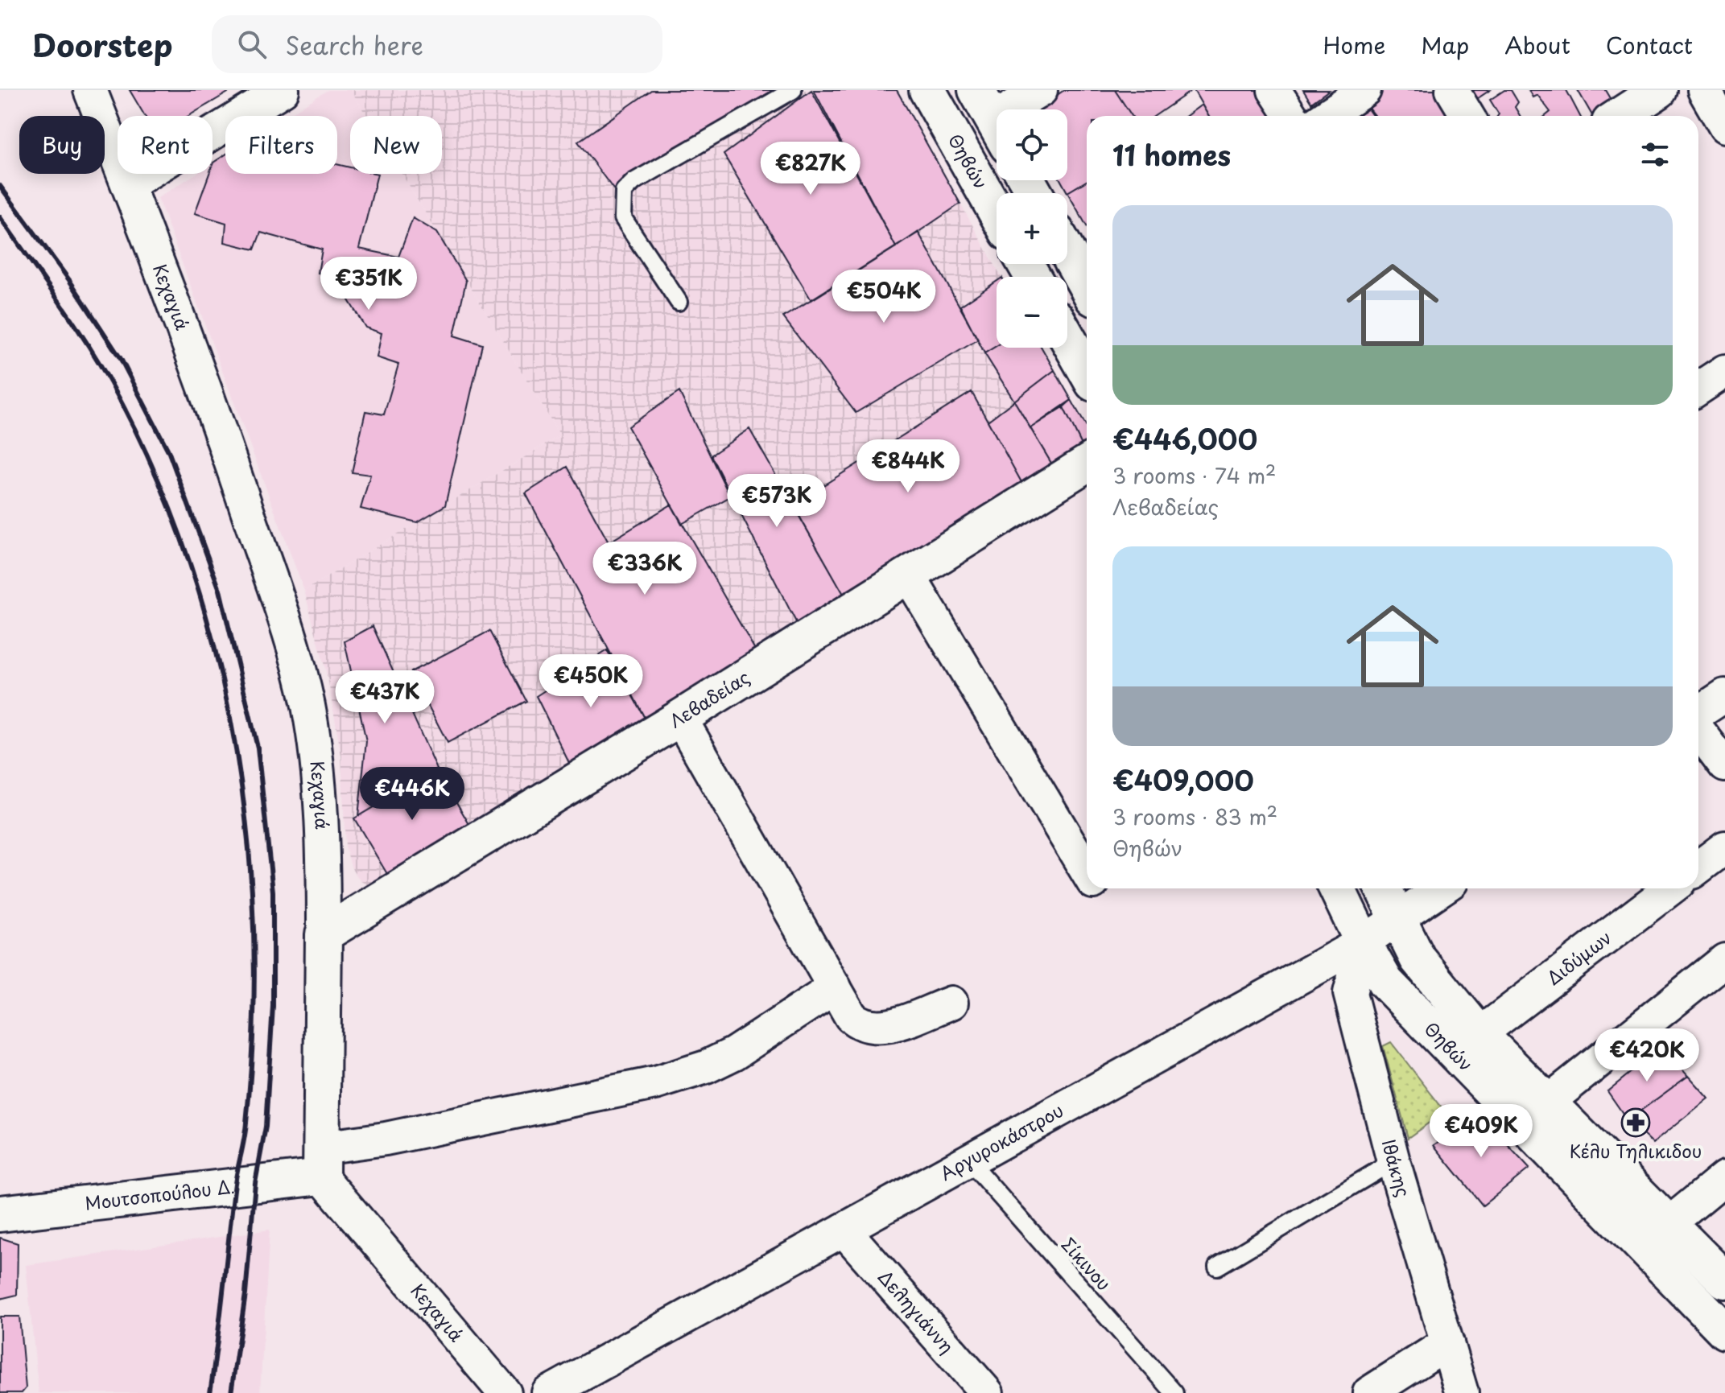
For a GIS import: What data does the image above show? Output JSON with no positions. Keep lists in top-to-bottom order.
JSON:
{
  "streets": {
    "main road": [
      "Θηβών",
      "Κεχαγιά",
      "Λεβαδείας",
      "Μουτσοπούλου Δ."
    ],
    "street": [
      "Διδύμων",
      "Αργυροκάστρου",
      "Ιθάκης",
      "Δεληγιάννη"
    ],
    "lane": ["Σίκινου"]
  },
  "crossings": [
    ["Θηβών", "Διδύμων"],
    ["Θηβών", "Αργυροκάστρου"],
    ["Θηβών", "Ιθάκης"],
    ["Κεχαγιά", "Λεβαδείας"],
    ["Κεχαγιά", "Μουτσοπούλου Δ."],
    ["Αργυροκάστρου", "Ιθάκης"],
    ["Αργυροκάστρου", "Σίκινου"],
    ["Αργυροκάστρου", "Δεληγιάννη"]
  ],
  "places": {
    "pharmacy": ["Κέλυ Τηλικιδου"]
  },
  "page": {
    "header": "Doorstep",
    "search": "Search here",
    "nav": [
      "Home",
      "Map",
      "About",
      "Contact"
    ],
    "map_buttons": ["+", "−"],
    "chip": [
      "Buy",
      "Rent",
      "Filters",
      "New"
    ],
    "heading": "11 homes",
    "price": [
      "€827K",
      "€351K",
      "€504K",
      "€844K",
      "€573K",
      "€336K",
      "€450K",
      "€437K",
      "€446K",
      "€420K",
      "€409K"
    ],
    "list": [
      {
        "name": "€446,000",
        "note": "3 rooms · 74 m² · Λεβαδείας"
      },
      {
        "name": "€409,000",
        "note": "3 rooms · 83 m² · Θηβών"
      }
    ]
  }
}
